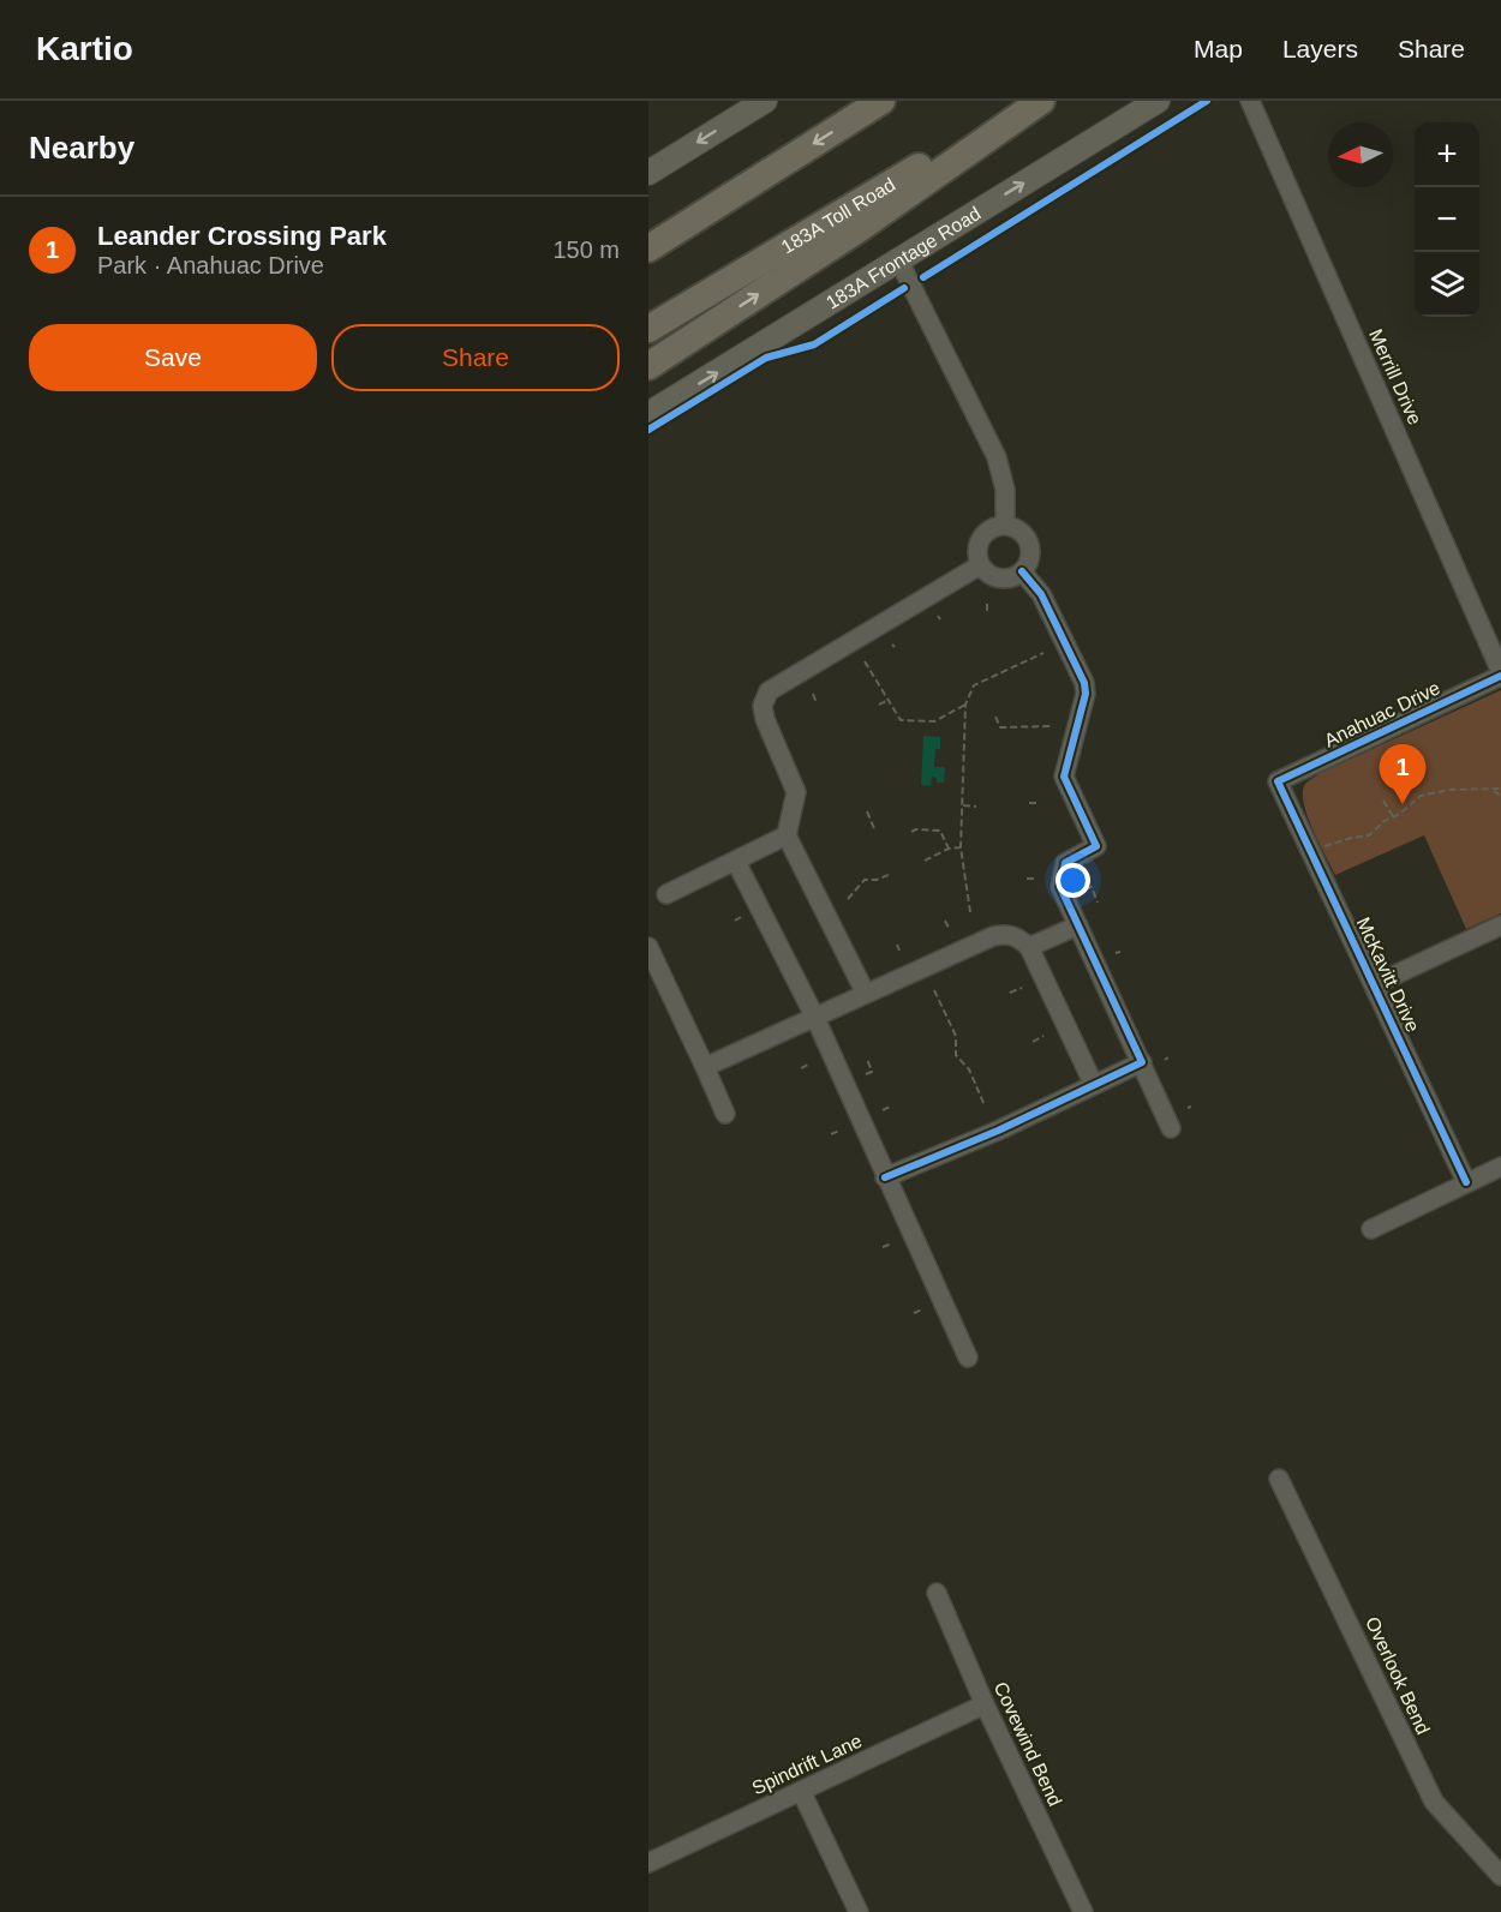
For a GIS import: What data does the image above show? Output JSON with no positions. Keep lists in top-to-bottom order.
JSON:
{
  "streets": {
    "highway": ["183A Toll Road"],
    "main road": ["183A Frontage Road"],
    "street": [
      "Merrill Drive",
      "Anahuac Drive",
      "McKavitt Drive",
      "Overlook Bend",
      "Covewind Bend",
      "Spindrift Lane"
    ]
  },
  "crossings": [
    ["Merrill Drive", "Anahuac Drive"],
    ["Anahuac Drive", "McKavitt Drive"],
    ["Covewind Bend", "Spindrift Lane"]
  ],
  "one_way": ["183A Frontage Road"],
  "north": "left",
  "page": {
    "header": "Kartio",
    "nav": ["Map", "Layers", "Share"],
    "heading": "Nearby",
    "map_buttons": ["+", "−"],
    "list": [
      {
        "mark": "1",
        "name": "Leander Crossing Park",
        "note": "Park · Anahuac Drive",
        "value": "150 m"
      }
    ],
    "buttons": ["Save", "Share"],
    "pins": "1"
  }
}
